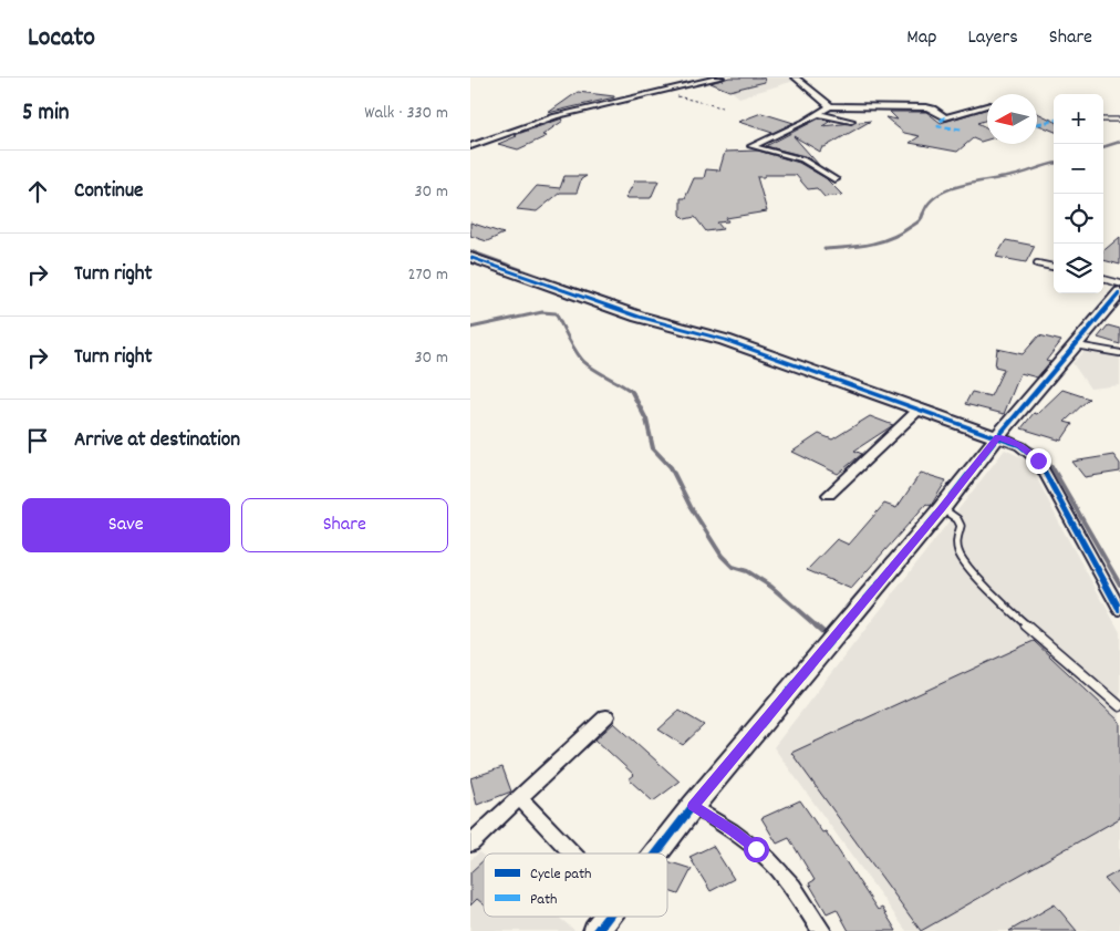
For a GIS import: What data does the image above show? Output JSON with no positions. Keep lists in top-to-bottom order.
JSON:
{
  "legend": ["Cycle path", "Path"],
  "north": "left",
  "page": {
    "header": "Locato",
    "nav": ["Map", "Layers", "Share"],
    "heading": ["5 min", "Walk · 330 m"],
    "map_buttons": ["+", "−"],
    "list": [
      ["Continue", "30 m"],
      ["Turn right", "270 m"],
      ["Turn right", "30 m"],
      "Arrive at destination"
    ],
    "buttons": ["Save", "Share"]
  }
}
